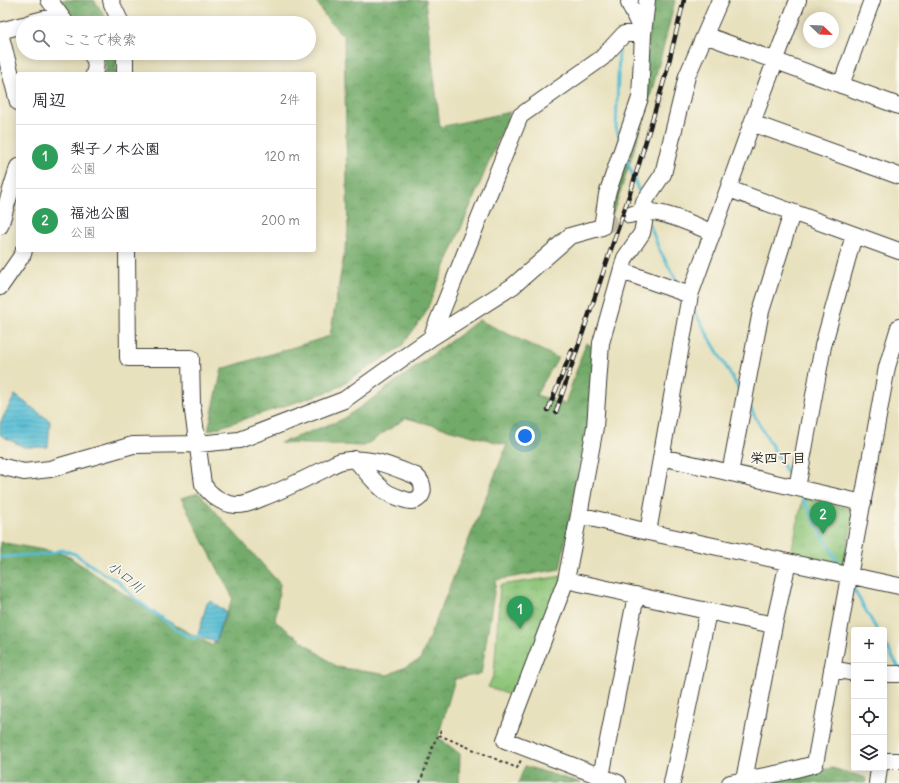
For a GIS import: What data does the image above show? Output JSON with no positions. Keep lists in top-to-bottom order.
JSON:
{
  "districts": ["栄四丁目"],
  "water": ["小口川"],
  "north": "bottom right",
  "page": {
    "search": "ここで検索",
    "heading": ["周辺", "2件"],
    "list": [
      {
        "mark": "1",
        "name": "梨子ノ木公園",
        "note": "公園",
        "value": "120 m"
      },
      {
        "mark": "2",
        "name": "福池公園",
        "note": "公園",
        "value": "200 m"
      }
    ],
    "pins": ["2", "1"],
    "map_buttons": ["+", "−"]
  }
}
